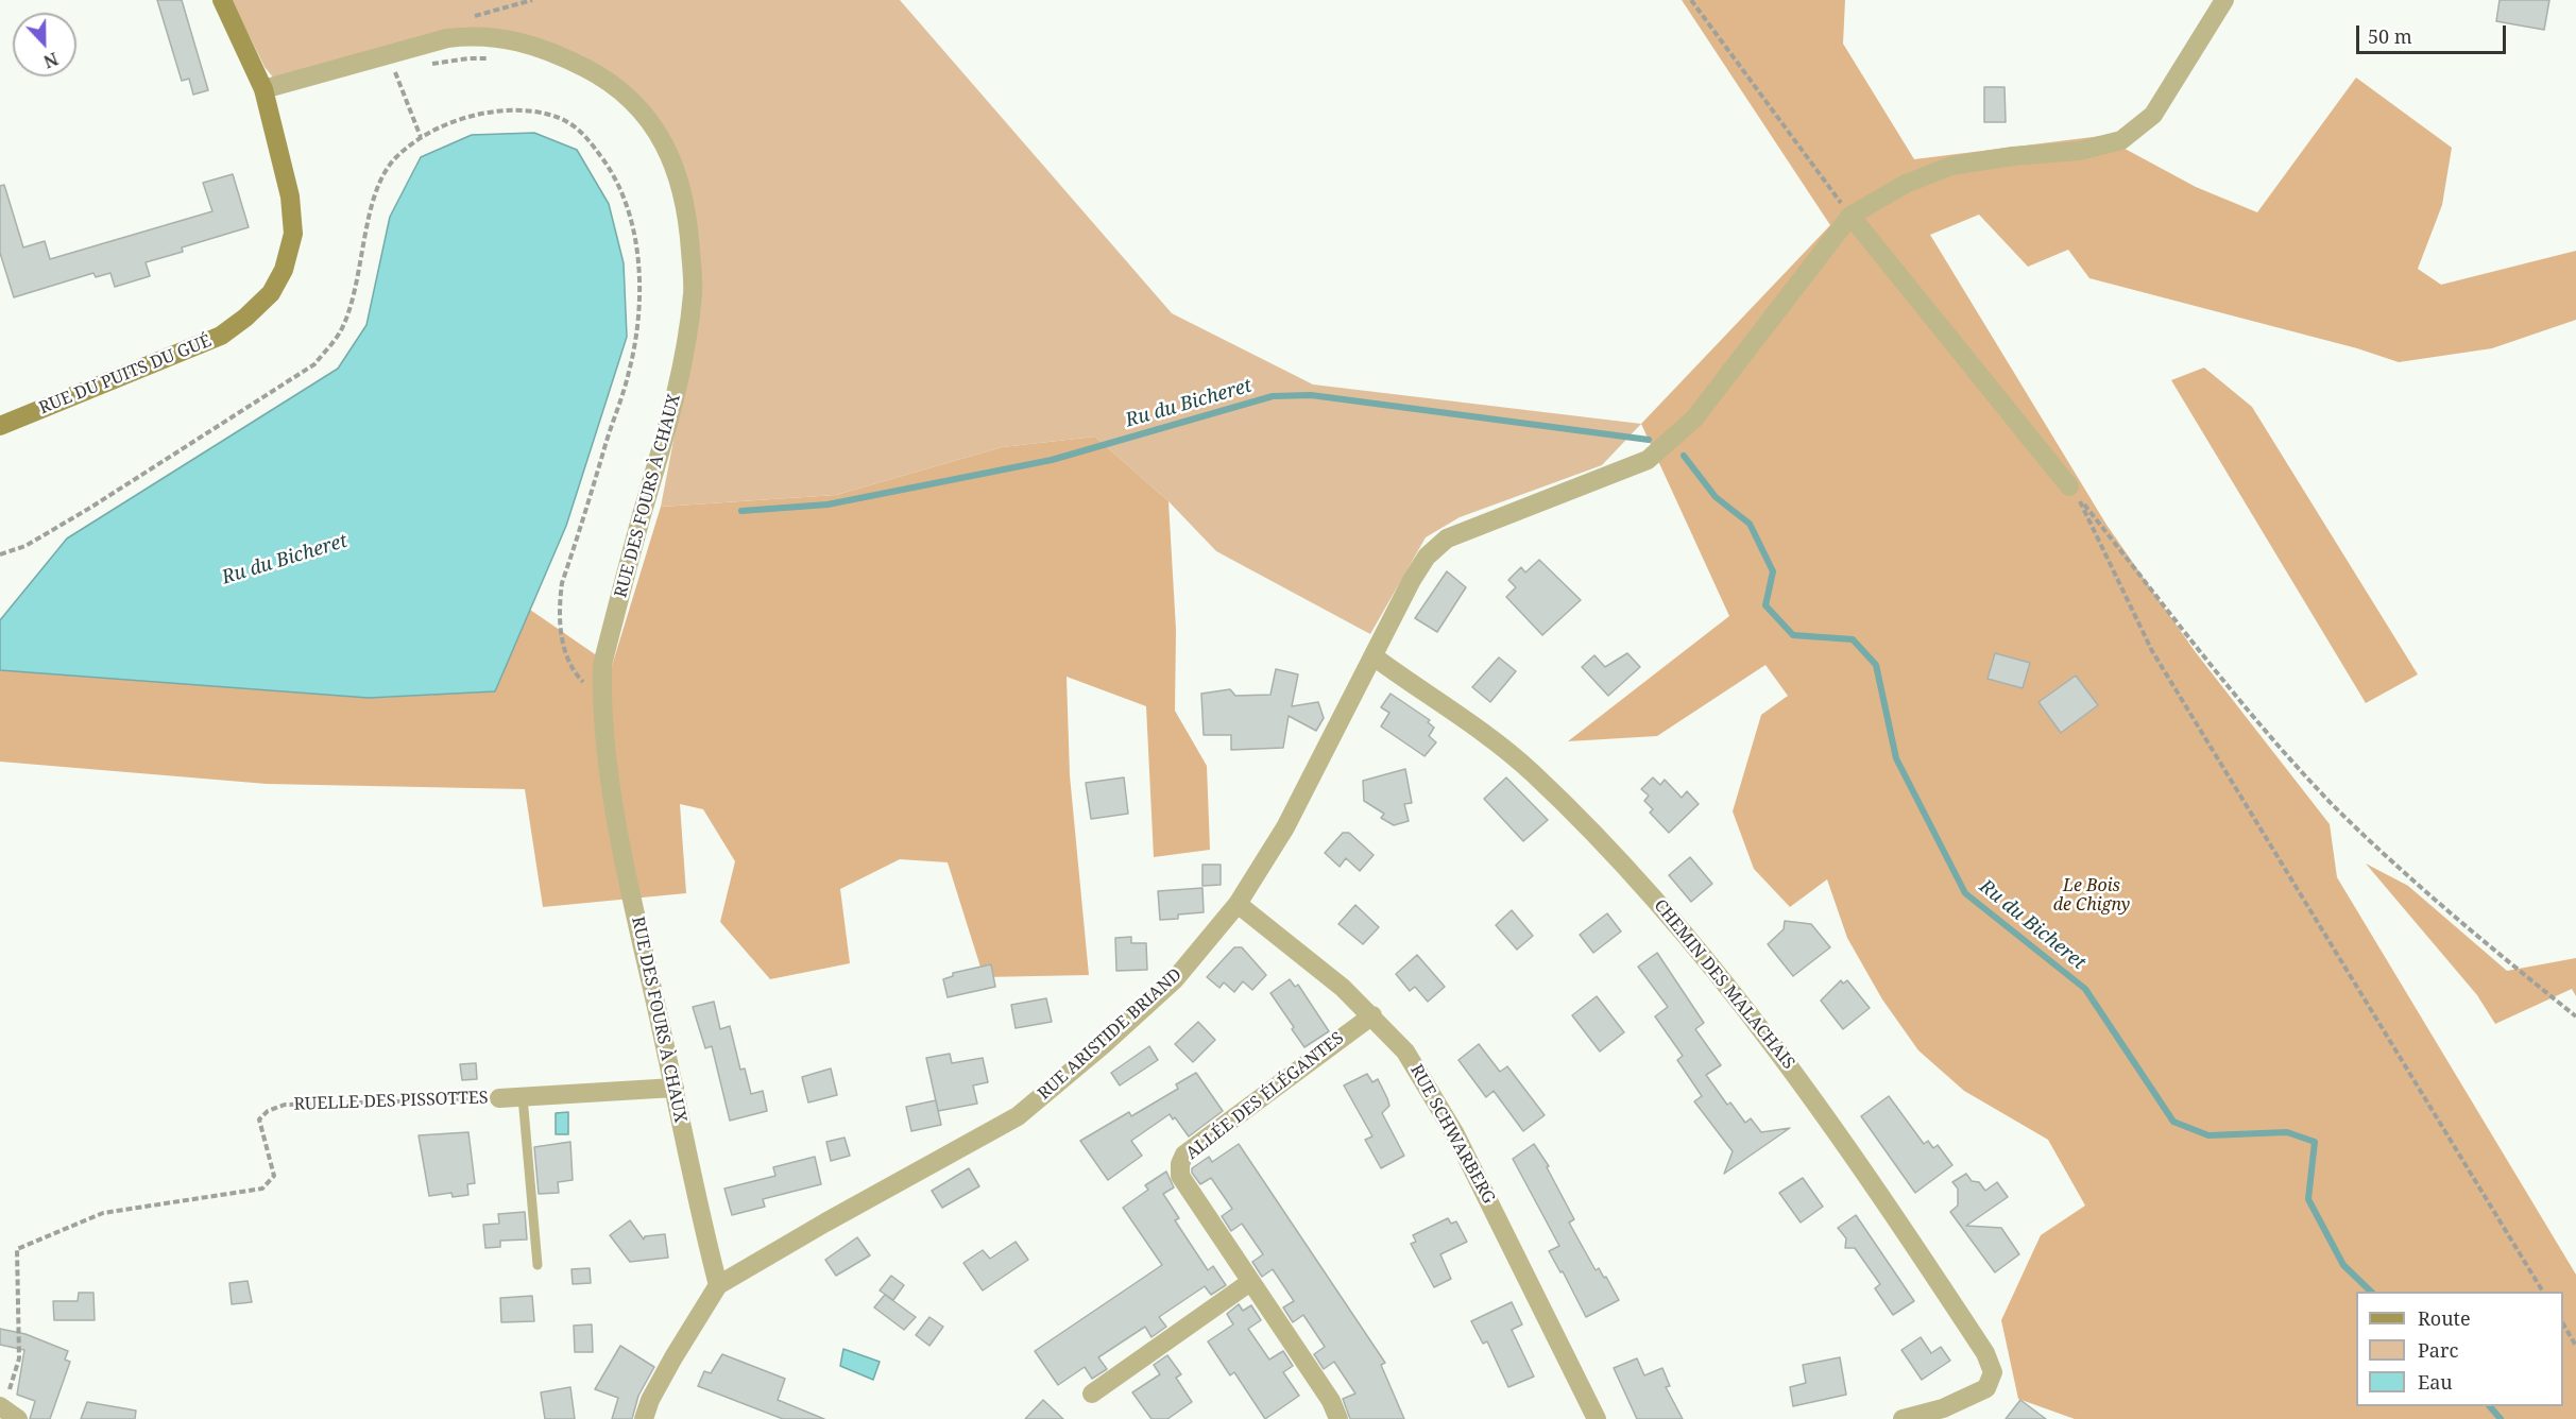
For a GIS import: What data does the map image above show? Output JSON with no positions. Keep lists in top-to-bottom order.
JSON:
{
  "streets": {
    "main road": ["RUE DU PUITS DU GUÉ"],
    "street": [
      "RUE DES FOURS À CHAUX",
      "CHEMIN DES MALACHAIS",
      "RUE ARISTIDE BRIAND",
      "ALLÉE DES ÉLÉGANTES",
      "RUELLE DES PISSOTTES",
      "RUE SCHWARBERG"
    ]
  },
  "crossings": [
    ["RUE DU PUITS DU GUÉ", "RUE DES FOURS À CHAUX"],
    ["RUE DES FOURS À CHAUX", "RUE ARISTIDE BRIAND"],
    ["RUE DES FOURS À CHAUX", "RUELLE DES PISSOTTES"],
    ["CHEMIN DES MALACHAIS", "RUE ARISTIDE BRIAND"],
    ["RUE ARISTIDE BRIAND", "RUE SCHWARBERG"],
    ["ALLÉE DES ÉLÉGANTES", "RUE SCHWARBERG"]
  ],
  "water": ["Ru du Bicheret"],
  "parks": ["Le Bois de Chigny"],
  "legend": ["Route", "Parc", "Eau"],
  "scale_bar": "50 m",
  "north": "bottom"
}
